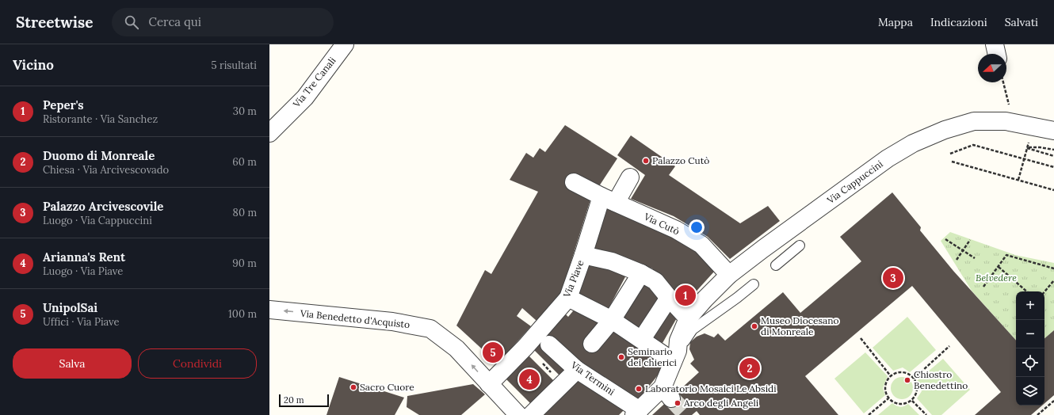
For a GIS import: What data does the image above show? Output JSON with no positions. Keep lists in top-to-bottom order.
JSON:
{
  "streets": {
    "street": [
      "Via Tre Canali",
      "Via Cappuccini",
      "Via Cutò",
      "Via Piave",
      "Via Benedetto d'Acquisto",
      "Via Termini"
    ]
  },
  "crossings": [
    ["Via Cappuccini", "Via Cutò"],
    ["Via Cutò", "Via Piave"],
    ["Via Piave", "Via Benedetto d'Acquisto"],
    ["Via Piave", "Via Termini"]
  ],
  "one_way": ["Via Benedetto d'Acquisto"],
  "parks": ["Belvedere"],
  "places": [
    "Palazzo Cutò",
    "Museo Diocesano di Monreale",
    "Seminario dei chierici",
    "Chiostro Benedettino",
    "Sacro Cuore",
    "Laboratorio Mosaici Le Absidi",
    "Arco degli Angeli"
  ],
  "scale_bar": "20 m",
  "north": "left",
  "page": {
    "header": "Streetwise",
    "search": "Cerca qui",
    "nav": ["Mappa", "Indicazioni", "Salvati"],
    "heading": ["Vicino", "5 risultati"],
    "list": [
      {
        "mark": "1",
        "name": "Peper's",
        "note": "Ristorante · Via Sanchez",
        "value": "30 m"
      },
      {
        "mark": "2",
        "name": "Duomo di Monreale",
        "note": "Chiesa · Via Arcivescovado",
        "value": "60 m"
      },
      {
        "mark": "3",
        "name": "Palazzo Arcivescovile",
        "note": "Luogo · Via Cappuccini",
        "value": "80 m"
      },
      {
        "mark": "4",
        "name": "Arianna's Rent",
        "note": "Luogo · Via Piave",
        "value": "90 m"
      },
      {
        "mark": "5",
        "name": "UnipolSai",
        "note": "Uffici · Via Piave",
        "value": "100 m"
      }
    ],
    "pins": [
      "3",
      "1",
      "5",
      "2",
      "4"
    ],
    "map_buttons": ["+", "−"],
    "buttons": ["Salva", "Condividi"],
    "scale": "20 m"
  }
}
